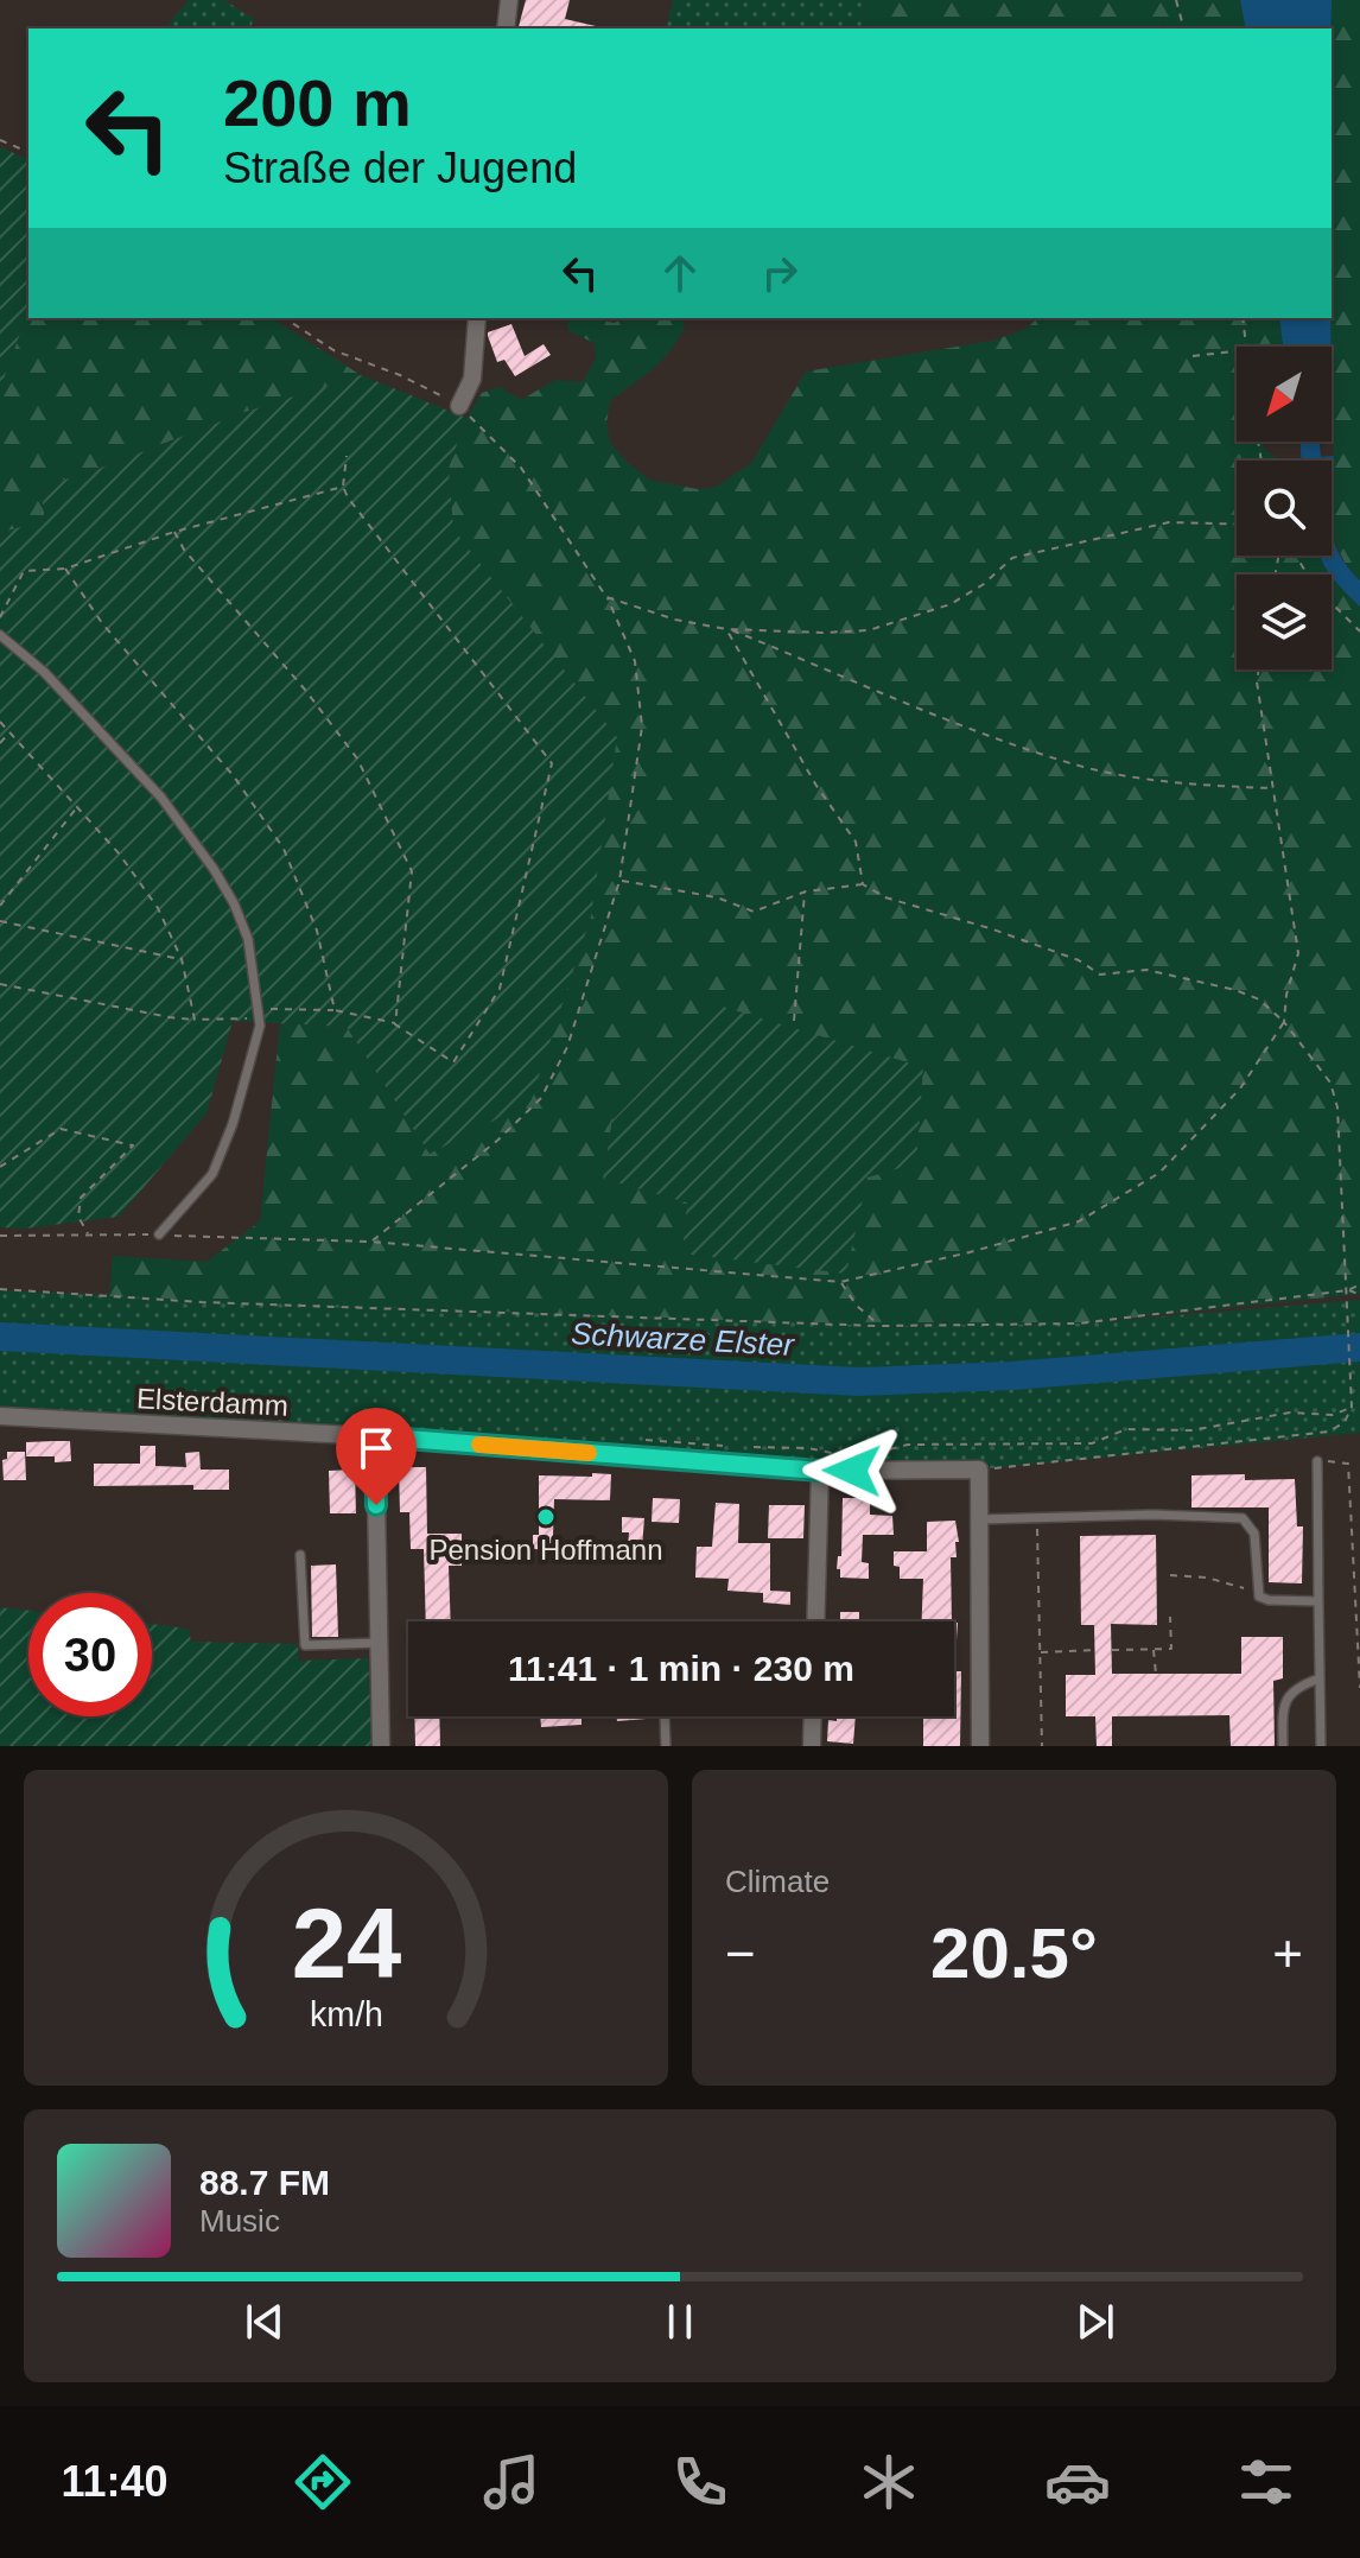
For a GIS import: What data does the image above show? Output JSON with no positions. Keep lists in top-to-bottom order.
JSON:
{
  "streets": {
    "street": ["Elsterdamm"]
  },
  "water": ["Schwarze Elster"],
  "places": ["Pension Hoffmann"],
  "north": "bottom left",
  "page": {
    "turn": ["200 m", "Straße der Jugend"],
    "limit": "30",
    "trip": "11:41 · 1 min · 230 m",
    "tile": "Climate",
    "heat": ["−", "20.5°", "+"],
    "song": ["88.7 FM", "Music"],
    "tabs": "11:40",
    "gauge": ["24", "km/h"]
  }
}
